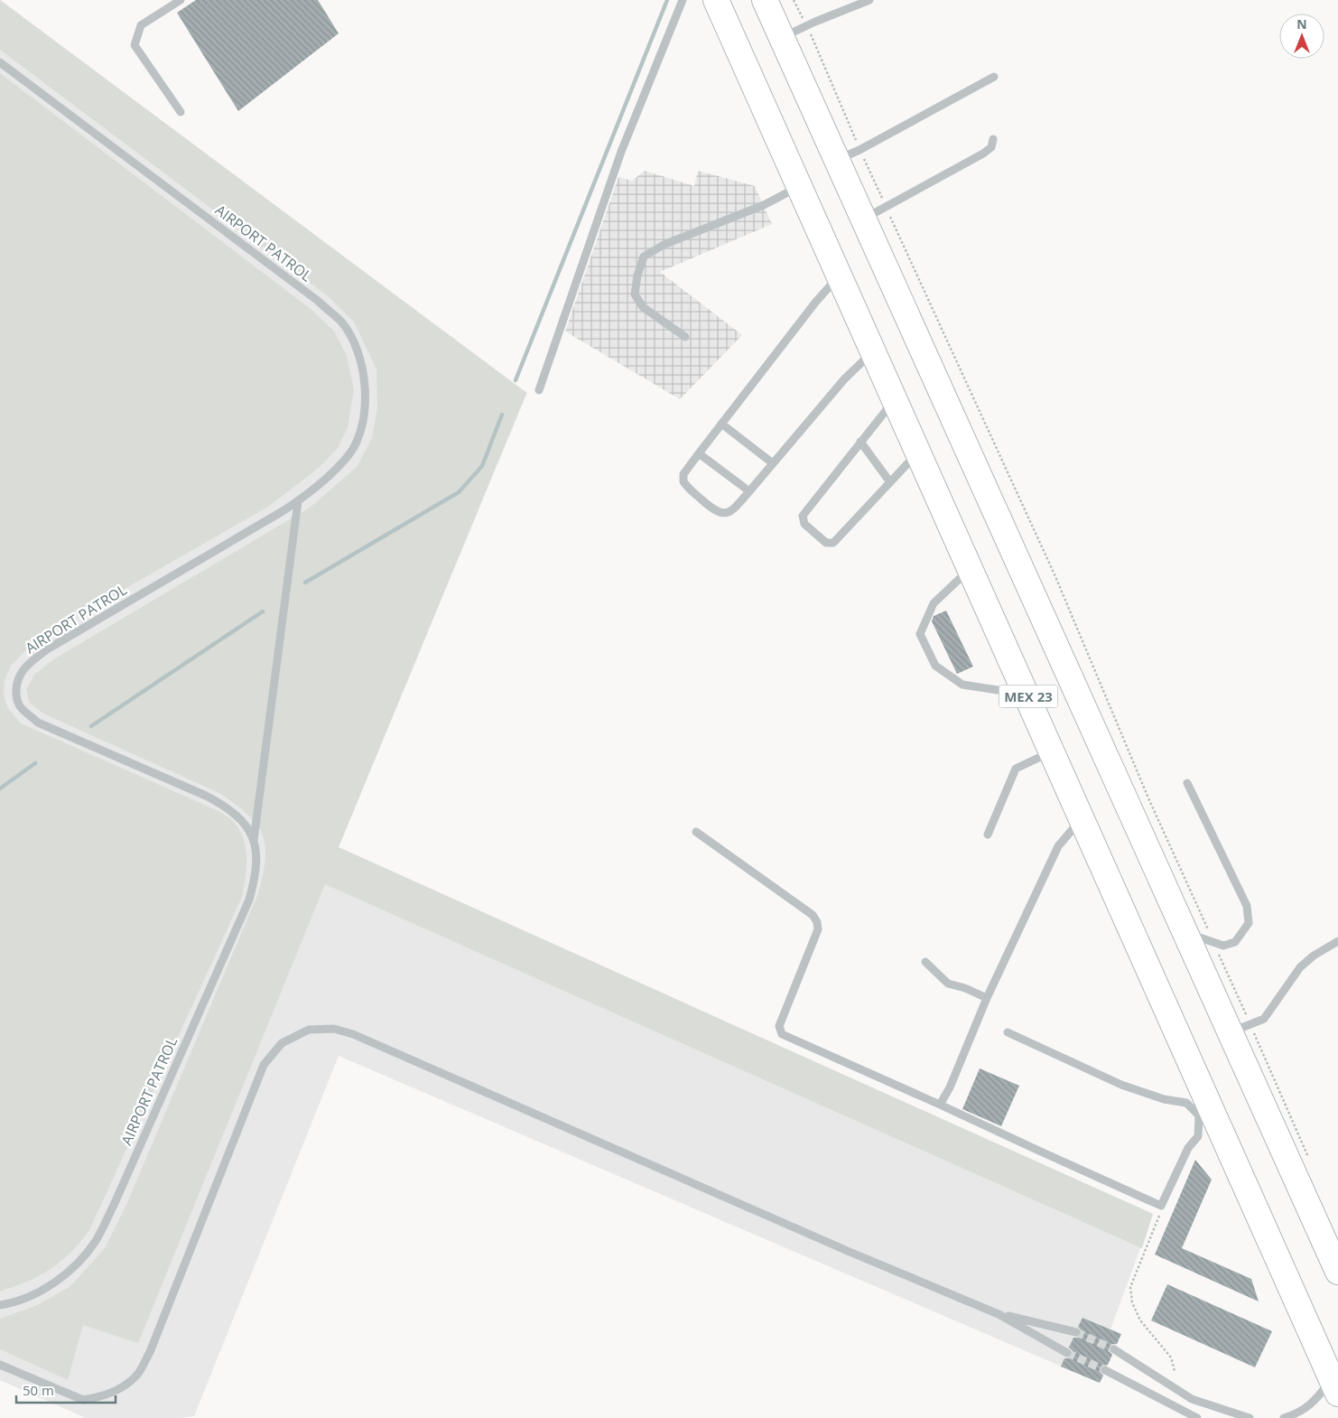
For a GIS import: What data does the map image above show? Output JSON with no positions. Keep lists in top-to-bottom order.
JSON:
{
  "streets": {
    "highway": ["MEX 23"],
    "street": ["AIRPORT PATROL"]
  },
  "scale_bar": "50 m",
  "north": "top"
}
